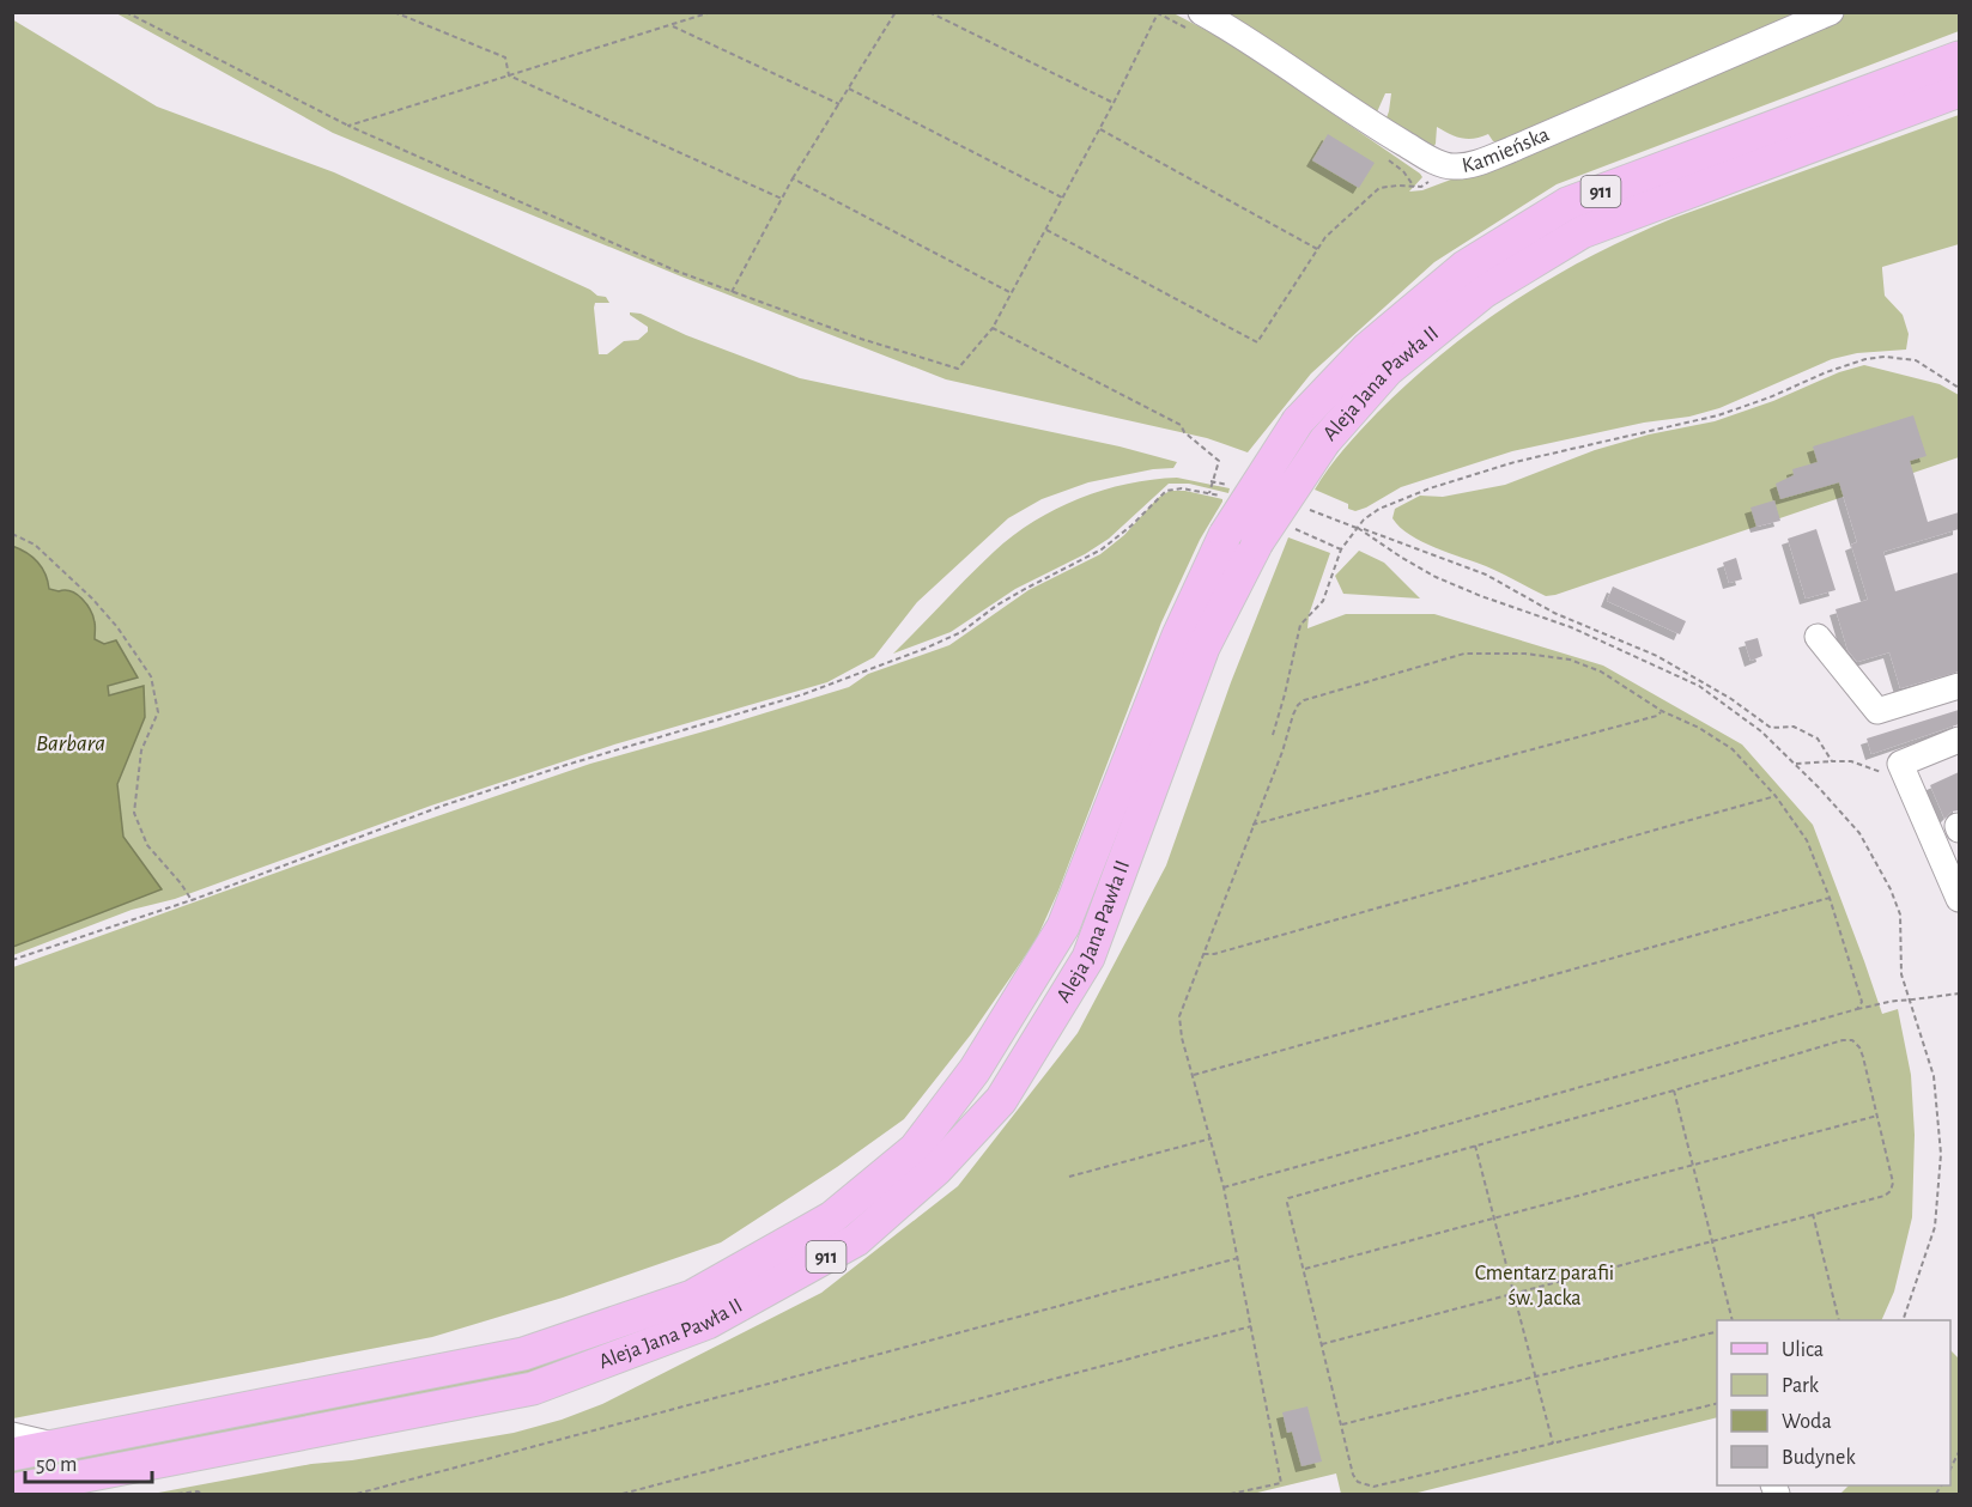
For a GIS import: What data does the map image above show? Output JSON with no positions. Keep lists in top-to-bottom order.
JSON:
{
  "streets": {
    "main road": ["911", "Aleja Jana Pawła II"],
    "street": ["Kamieńska"]
  },
  "water": ["Barbara"],
  "parks": ["Cmentarz parafii św. Jacka"],
  "legend": [
    "Ulica",
    "Park",
    "Woda",
    "Budynek"
  ],
  "scale_bar": "50 m"
}
